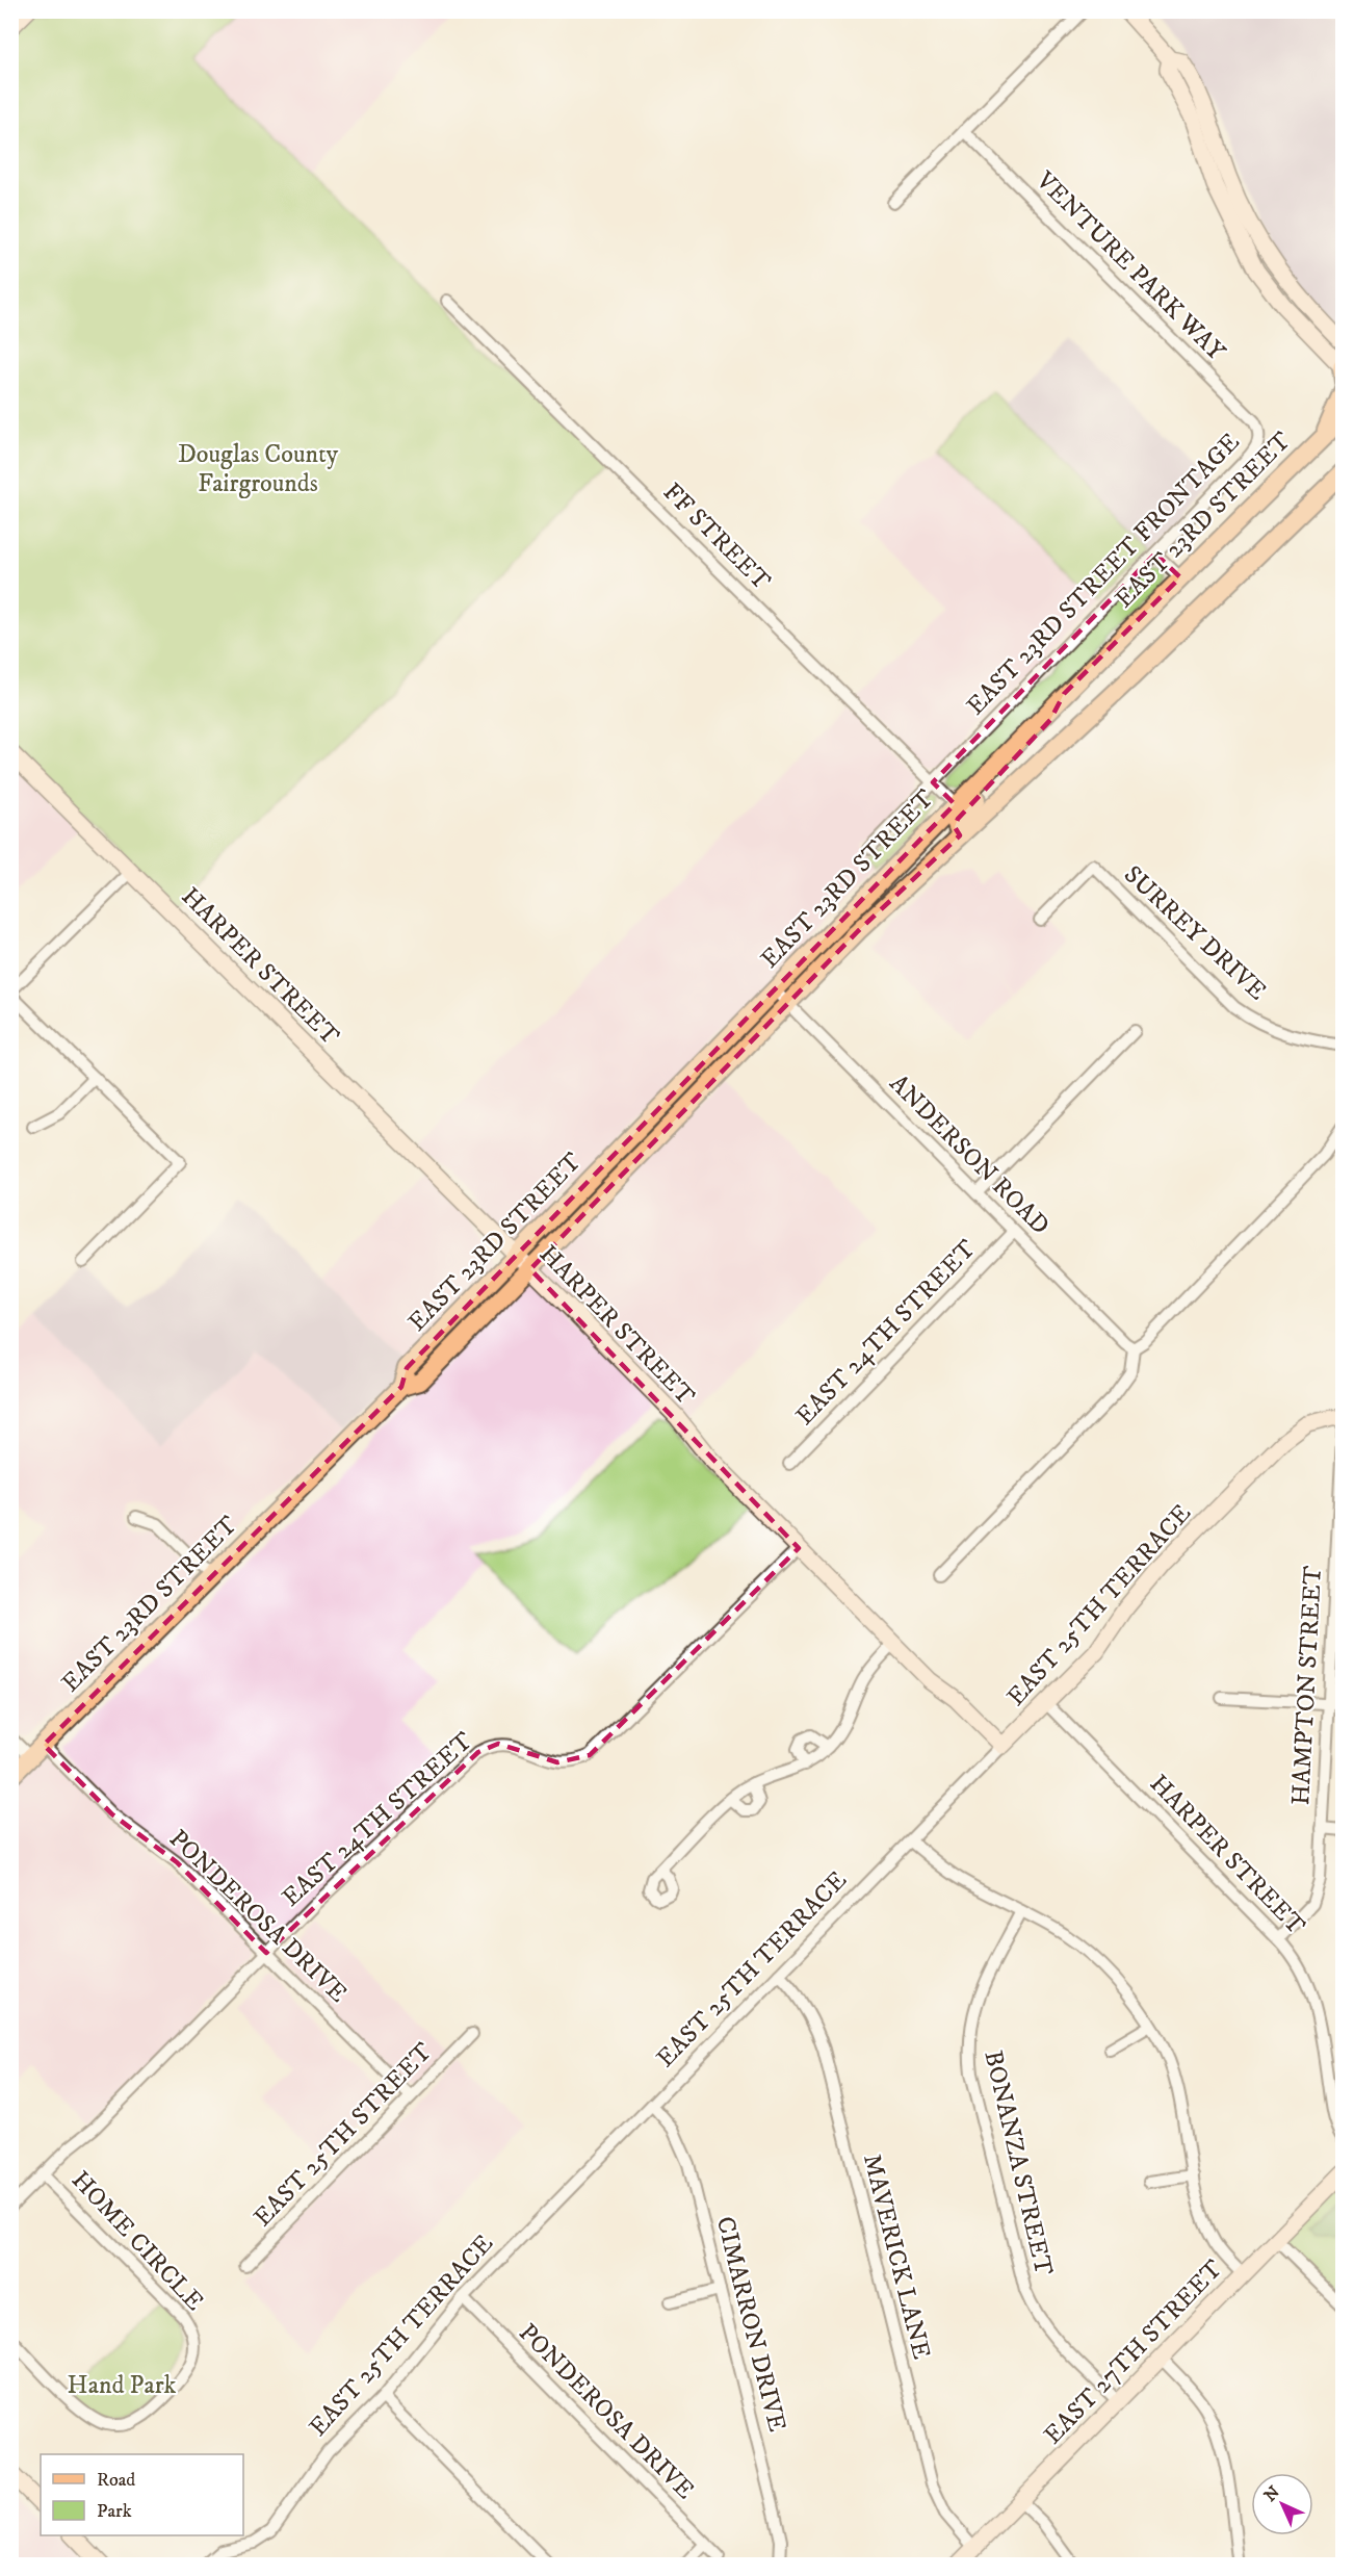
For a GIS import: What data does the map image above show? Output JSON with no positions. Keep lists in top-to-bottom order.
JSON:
{
  "streets": {
    "main road": ["EAST 23RD STREET"],
    "street": [
      "VENTURE PARK WAY",
      "FF STREET",
      "EAST 23RD STREET FRONTAGE",
      "SURREY DRIVE",
      "HARPER STREET",
      "ANDERSON ROAD",
      "EAST 24TH STREET",
      "EAST 25TH TERRACE",
      "HAMPTON STREET",
      "PONDEROSA DRIVE",
      "EAST 25TH STREET",
      "BONANZA STREET",
      "HOME CIRCLE",
      "MAVERICK LANE",
      "CIMARRON DRIVE",
      "EAST 27TH STREET"
    ]
  },
  "crossings": [
    ["VENTURE PARK WAY", "EAST 23RD STREET FRONTAGE"],
    ["EAST 23RD STREET", "FF STREET"],
    ["EAST 23RD STREET", "HARPER STREET"],
    ["EAST 23RD STREET", "ANDERSON ROAD"],
    ["EAST 23RD STREET", "PONDEROSA DRIVE"],
    ["FF STREET", "EAST 23RD STREET FRONTAGE"],
    ["HARPER STREET", "EAST 24TH STREET"],
    ["HARPER STREET", "EAST 25TH TERRACE"],
    ["HARPER STREET", "HAMPTON STREET"],
    ["ANDERSON ROAD", "EAST 24TH STREET"],
    ["EAST 24TH STREET", "PONDEROSA DRIVE"],
    ["EAST 24TH STREET", "HOME CIRCLE"],
    ["EAST 25TH TERRACE", "HAMPTON STREET"],
    ["EAST 25TH TERRACE", "PONDEROSA DRIVE"],
    ["EAST 25TH TERRACE", "MAVERICK LANE"],
    ["EAST 25TH TERRACE", "CIMARRON DRIVE"],
    ["PONDEROSA DRIVE", "EAST 25TH STREET"],
    ["BONANZA STREET", "EAST 27TH STREET"],
    ["MAVERICK LANE", "EAST 27TH STREET"]
  ],
  "parks": ["Douglas County Fairgrounds", "Hand Park"],
  "legend": ["Road", "Park"],
  "north": "top left"
}
